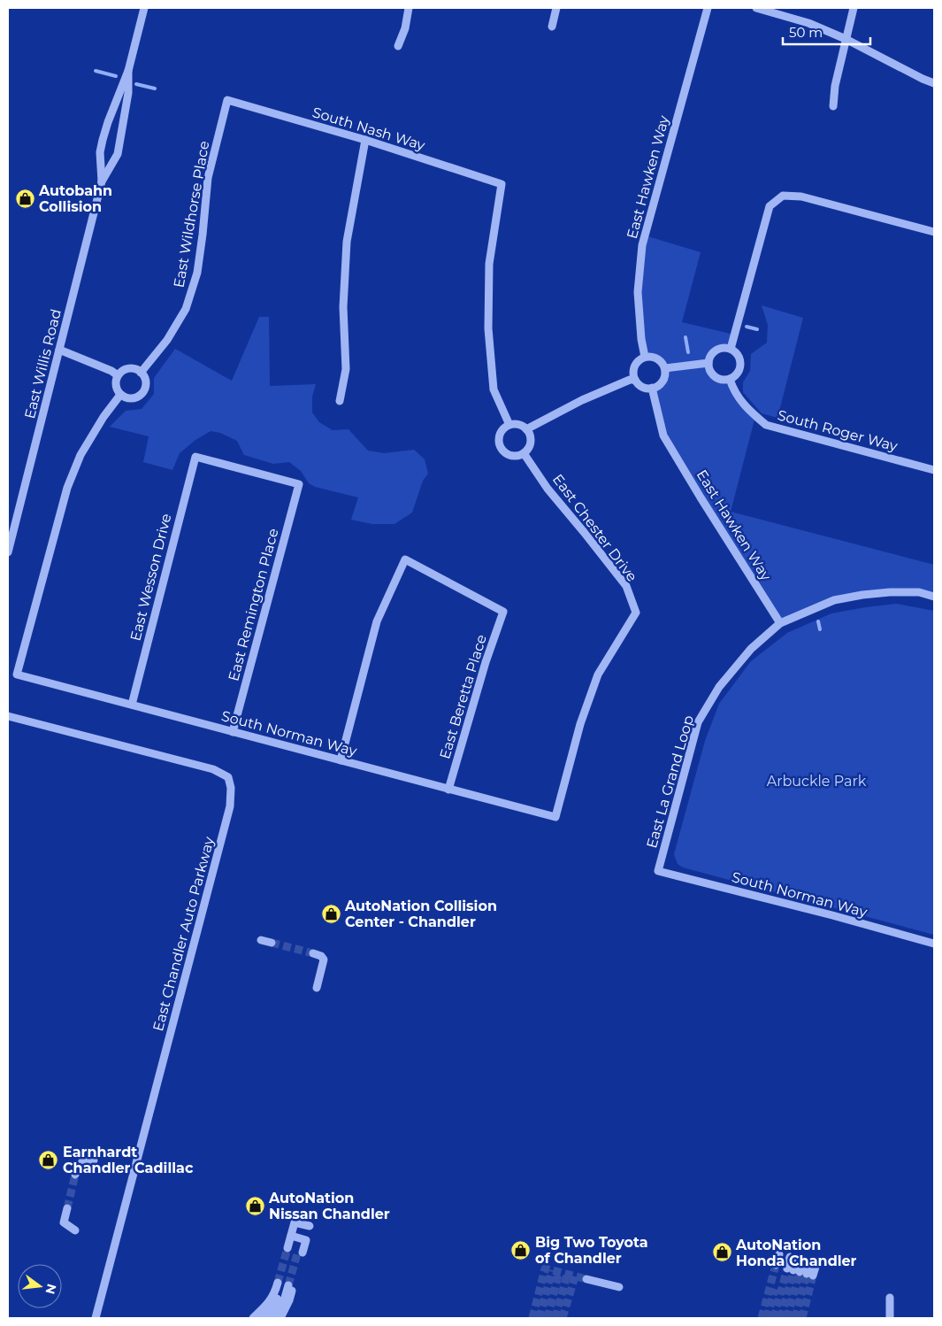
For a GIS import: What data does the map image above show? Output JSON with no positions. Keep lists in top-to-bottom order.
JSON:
{
  "streets": {
    "street": [
      "South Nash Way",
      "East Hawken Way",
      "East Wildhorse Place",
      "East Willis Road",
      "South Roger Way",
      "East Chester Drive",
      "East Wesson Drive",
      "East Remington Place",
      "East Beretta Place",
      "South Norman Way",
      "East La Grand Loop",
      "East Chandler Auto Parkway"
    ]
  },
  "crossings": [
    ["South Nash Way", "East Wildhorse Place"],
    ["South Nash Way", "East Chester Drive"],
    ["East Hawken Way", "East La Grand Loop"],
    ["East Wildhorse Place", "South Norman Way"],
    ["East Chester Drive", "South Norman Way"],
    ["East Wesson Drive", "East Remington Place"],
    ["East Wesson Drive", "South Norman Way"],
    ["East Remington Place", "South Norman Way"],
    ["East Beretta Place", "South Norman Way"],
    ["South Norman Way", "East La Grand Loop"]
  ],
  "parks": ["Arbuckle Park"],
  "places": {
    "shop": [
      "Autobahn Collision",
      "AutoNation Collision Center - Chandler",
      "Earnhardt Chandler Cadillac",
      "AutoNation Nissan Chandler",
      "Big Two Toyota of Chandler",
      "AutoNation Honda Chandler"
    ]
  },
  "scale_bar": "50 m",
  "north": "right"
}
